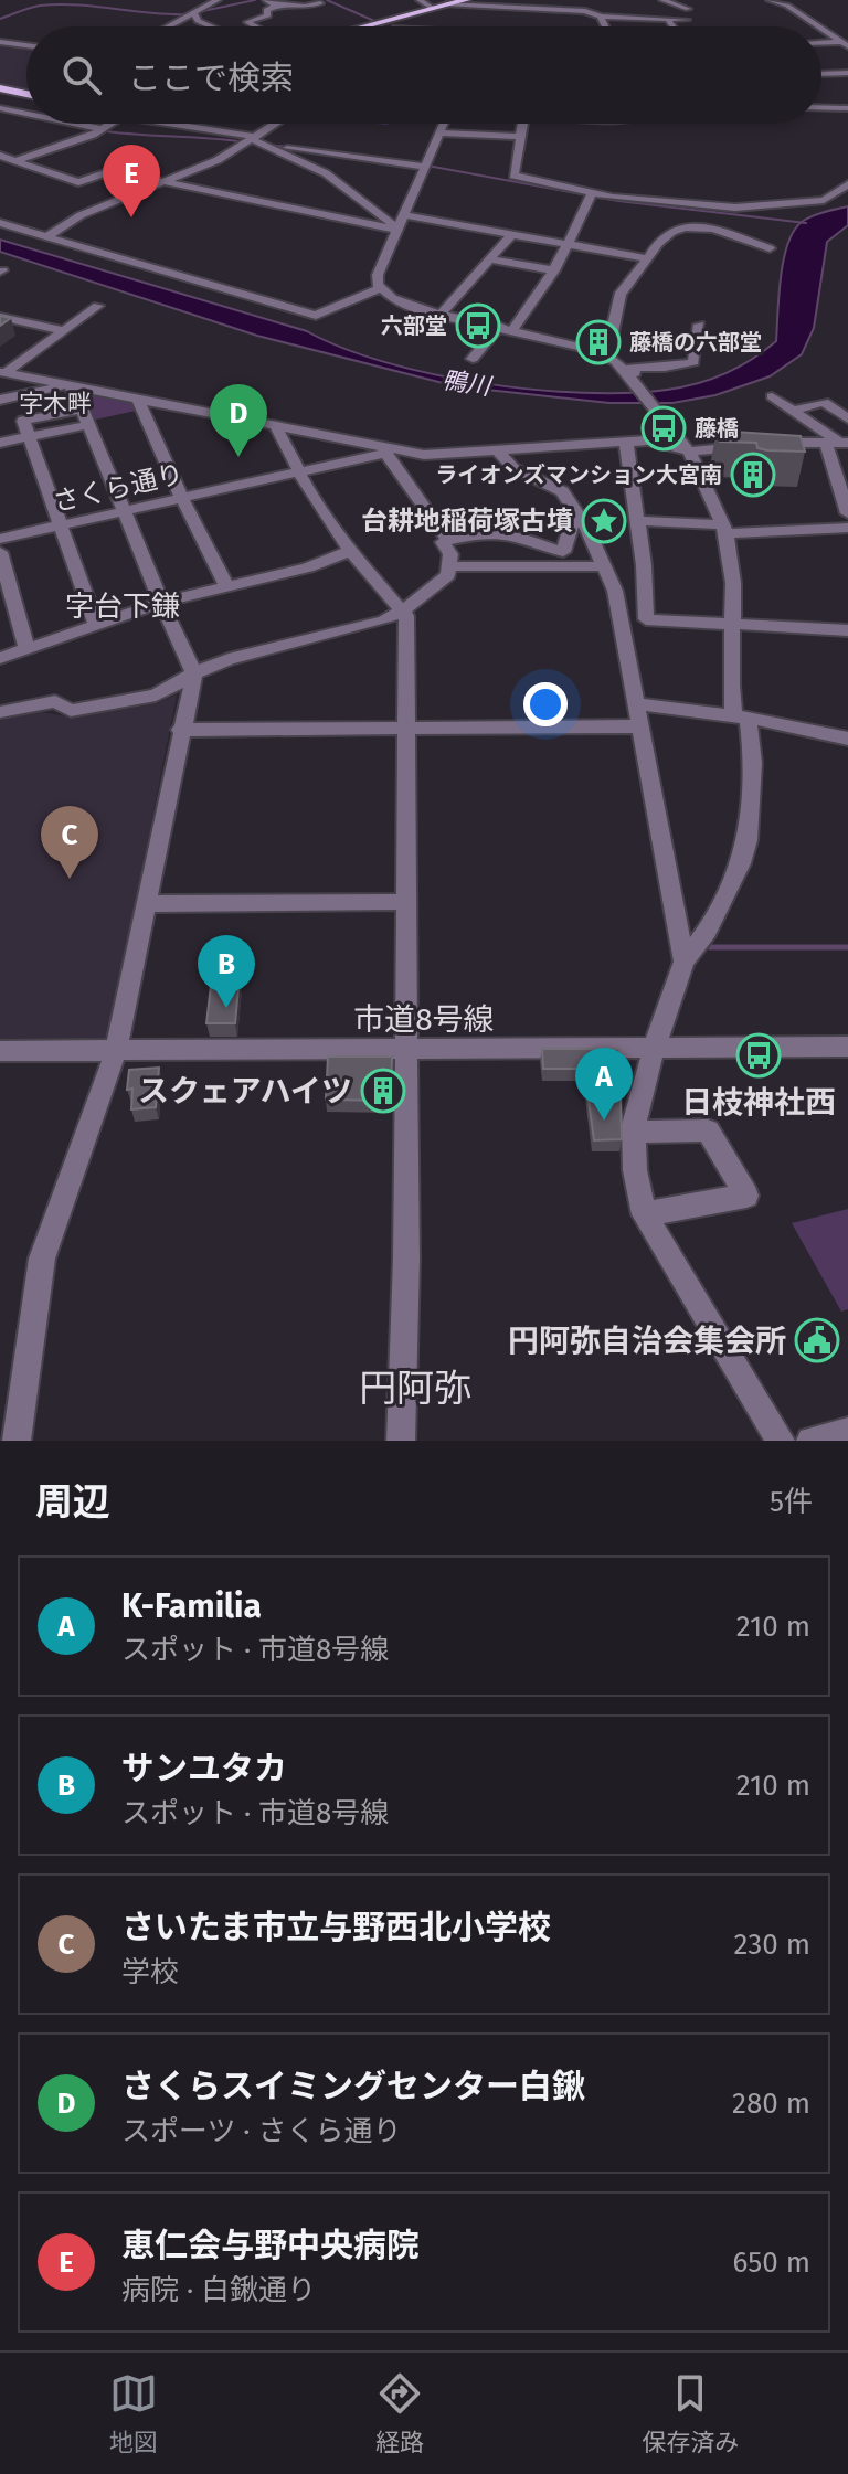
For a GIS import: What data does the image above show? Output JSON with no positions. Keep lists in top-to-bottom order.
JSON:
{
  "streets": {
    "street": ["さくら通り", "市道8号線"]
  },
  "districts": ["字木畔", "字台下鎌", "円阿弥"],
  "water": ["鴨川"],
  "places": {
    "bus stop": ["六部堂", "藤橋", "日枝神社西"],
    "building": ["藤橋の六部堂", "ライオンズマンション大宮南", "スクェアハイツ"],
    "place": ["台耕地稲荷塚古墳"],
    "public building": ["円阿弥自治会集会所"]
  },
  "page": {
    "search": "ここで検索",
    "pins": [
      "E",
      "D",
      "C",
      "B",
      "A"
    ],
    "heading": ["周辺", "5件"],
    "list": [
      {
        "mark": "A",
        "name": "K-Familia",
        "note": "スポット · 市道8号線",
        "value": "210 m"
      },
      {
        "mark": "B",
        "name": "サンユタカ",
        "note": "スポット · 市道8号線",
        "value": "210 m"
      },
      {
        "mark": "C",
        "name": "さいたま市立与野西北小学校",
        "note": "学校",
        "value": "230 m"
      },
      {
        "mark": "D",
        "name": "さくらスイミングセンター白鍬",
        "note": "スポーツ · さくら通り",
        "value": "280 m"
      },
      {
        "mark": "E",
        "name": "恵仁会与野中央病院",
        "note": "病院 · 白鍬通り",
        "value": "650 m"
      }
    ],
    "nav": ["地図", "経路", "保存済み"]
  }
}
